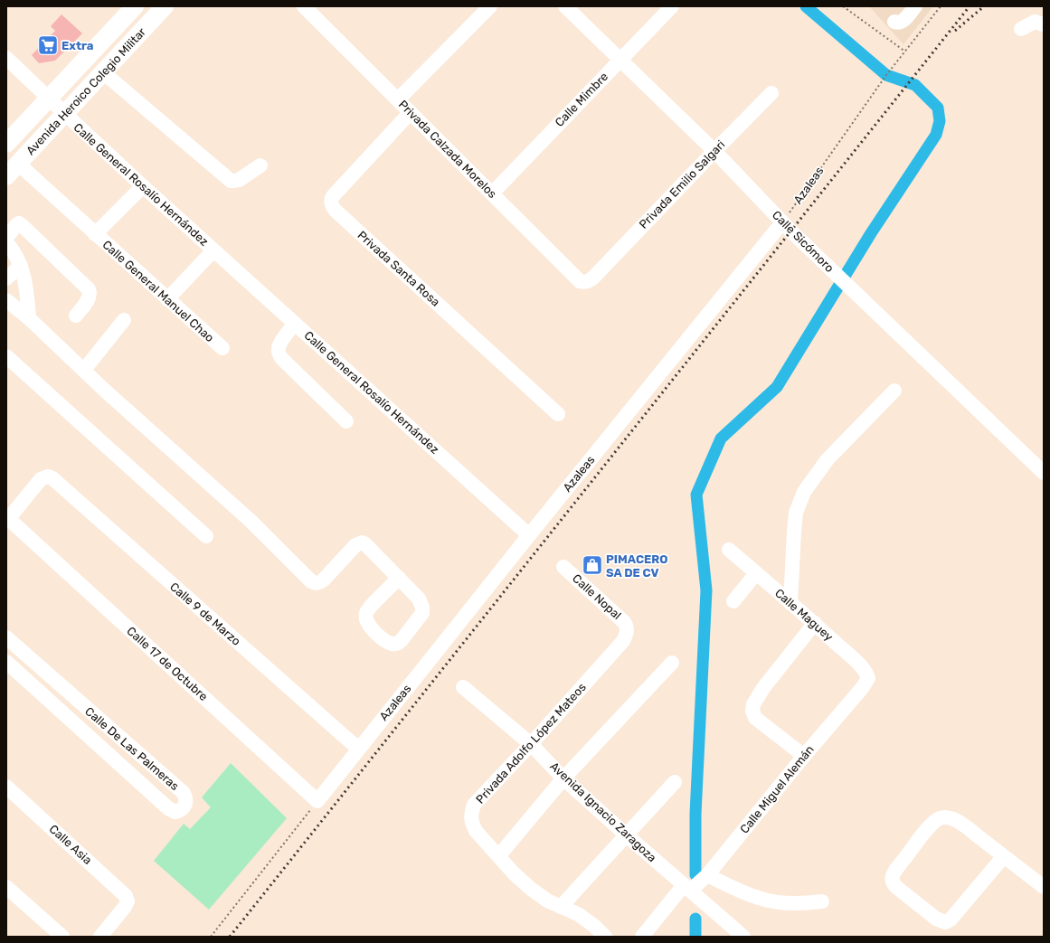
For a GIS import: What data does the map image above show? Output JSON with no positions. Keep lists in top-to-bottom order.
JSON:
{
  "streets": {
    "main road": ["Avenida Heroico Colegio Militar"],
    "street": [
      "Calle Mimbre",
      "Privada Calzada Morelos",
      "Calle General Rosalío Hernández",
      "Privada Emilio Salgari",
      "Azaleas",
      "Calle Sicómoro",
      "Privada Santa Rosa",
      "Calle General Manuel Chao",
      "Calle Nopal",
      "Calle 9 de Marzo",
      "Calle Maguey",
      "Calle 17 de Octubre",
      "Privada Adolfo López Mateos",
      "Calle De Las Palmeras",
      "Calle Miguel Alemán",
      "Avenida Ignacio Zaragoza",
      "Calle Asia"
    ]
  },
  "crossings": [
    ["Avenida Heroico Colegio Militar", "Calle General Rosalío Hernández"],
    ["Avenida Heroico Colegio Militar", "Calle General Manuel Chao"],
    ["Calle Mimbre", "Privada Calzada Morelos"],
    ["Calle Mimbre", "Calle Sicómoro"],
    ["Privada Calzada Morelos", "Privada Emilio Salgari"],
    ["Privada Calzada Morelos", "Privada Santa Rosa"],
    ["Calle General Rosalío Hernández", "Azaleas"],
    ["Calle General Rosalío Hernández", "Calle General Manuel Chao"],
    ["Privada Emilio Salgari", "Calle Sicómoro"],
    ["Azaleas", "Calle Sicómoro"],
    ["Azaleas", "Calle 9 de Marzo"],
    ["Azaleas", "Calle 17 de Octubre"],
    ["Calle Nopal", "Privada Adolfo López Mateos"],
    ["Calle 9 de Marzo", "Calle 17 de Octubre"],
    ["Calle Maguey", "Calle Miguel Alemán"],
    ["Privada Adolfo López Mateos", "Avenida Ignacio Zaragoza"],
    ["Calle Miguel Alemán", "Avenida Ignacio Zaragoza"]
  ],
  "places": {
    "supermarket": ["Extra"],
    "shop": ["PIMACERO SA DE CV"]
  }
}
